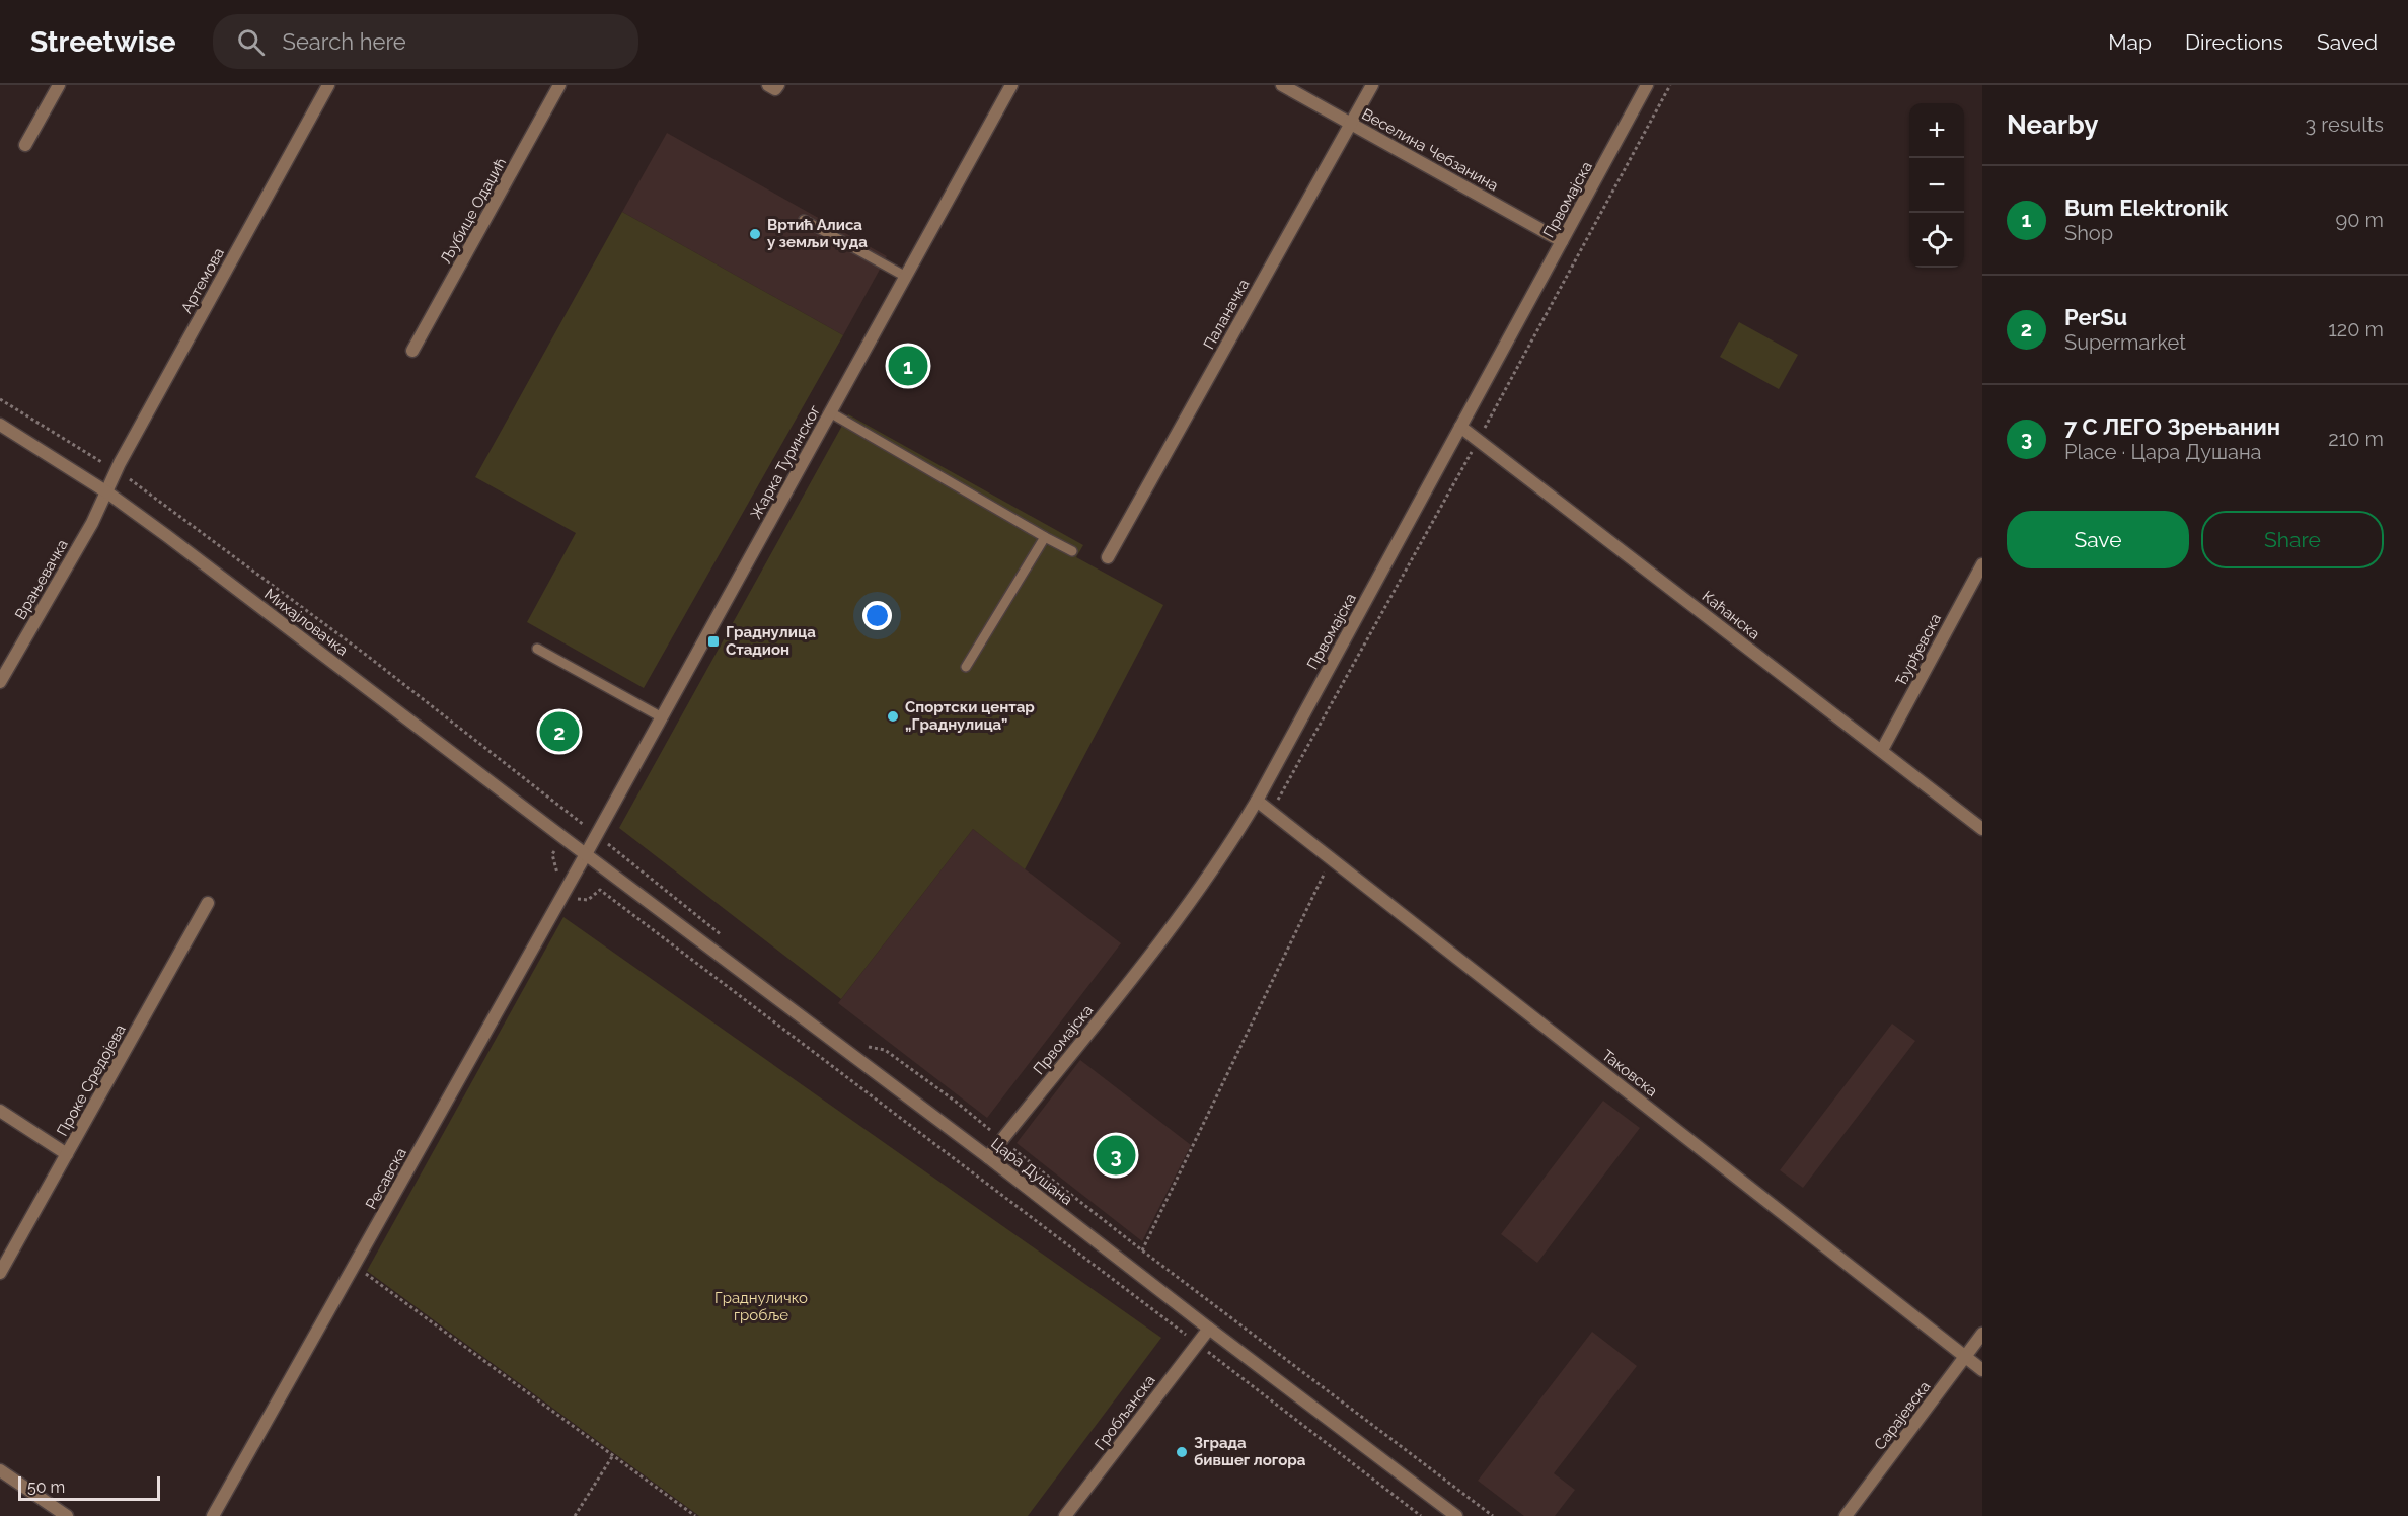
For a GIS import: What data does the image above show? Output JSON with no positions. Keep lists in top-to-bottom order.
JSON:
{
  "streets": {
    "street": [
      "Веселина Чебзанина",
      "Првомајска",
      "Љубице Одаџић",
      "Артемова",
      "Паланачка",
      "Жарка Туринског",
      "Врањевачка",
      "Каћанска",
      "Михајловачка",
      "Ђурђевска",
      "Таковска",
      "Проке Средојева",
      "Цара Душана",
      "Ресавска",
      "Гробљанска",
      "Сарајевска"
    ]
  },
  "crossings": [
    ["Веселина Чебзанина", "Првомајска"],
    ["Веселина Чебзанина", "Паланачка"],
    ["Првомајска", "Каћанска"],
    ["Првомајска", "Таковска"],
    ["Првомајска", "Цара Душана"],
    ["Артемова", "Врањевачка"],
    ["Артемова", "Михајловачка"],
    ["Жарка Туринског", "Михајловачка"],
    ["Жарка Туринског", "Цара Душана"],
    ["Жарка Туринског", "Ресавска"],
    ["Врањевачка", "Михајловачка"],
    ["Каћанска", "Ђурђевска"],
    ["Михајловачка", "Цара Душана"],
    ["Михајловачка", "Ресавска"],
    ["Таковска", "Сарајевска"],
    ["Цара Душана", "Ресавска"],
    ["Цара Душана", "Гробљанска"]
  ],
  "parks": ["Граднуличко гробље"],
  "places": {
    "other": ["Вртић Алиса у земљи чуда", "Спортски центар „Граднулица”", "Зграда бившег логора"],
    "transit": ["Граднулица Стадион"]
  },
  "scale_bar": "50 m",
  "page": {
    "header": "Streetwise",
    "search": "Search here",
    "nav": ["Map", "Directions", "Saved"],
    "heading": ["Nearby", "3 results"],
    "map_buttons": ["+", "−"],
    "list": [
      {
        "mark": "1",
        "name": "Bum Elektronik",
        "note": "Shop",
        "value": "90 m"
      },
      {
        "mark": "2",
        "name": "PerSu",
        "note": "Supermarket",
        "value": "120 m"
      },
      {
        "mark": "3",
        "name": "7 С ЛЕГО Зрењанин",
        "note": "Place · Цара Душана",
        "value": "210 m"
      }
    ],
    "pins": ["1", "2", "3"],
    "buttons": ["Save", "Share"],
    "scale": "50 m"
  }
}
